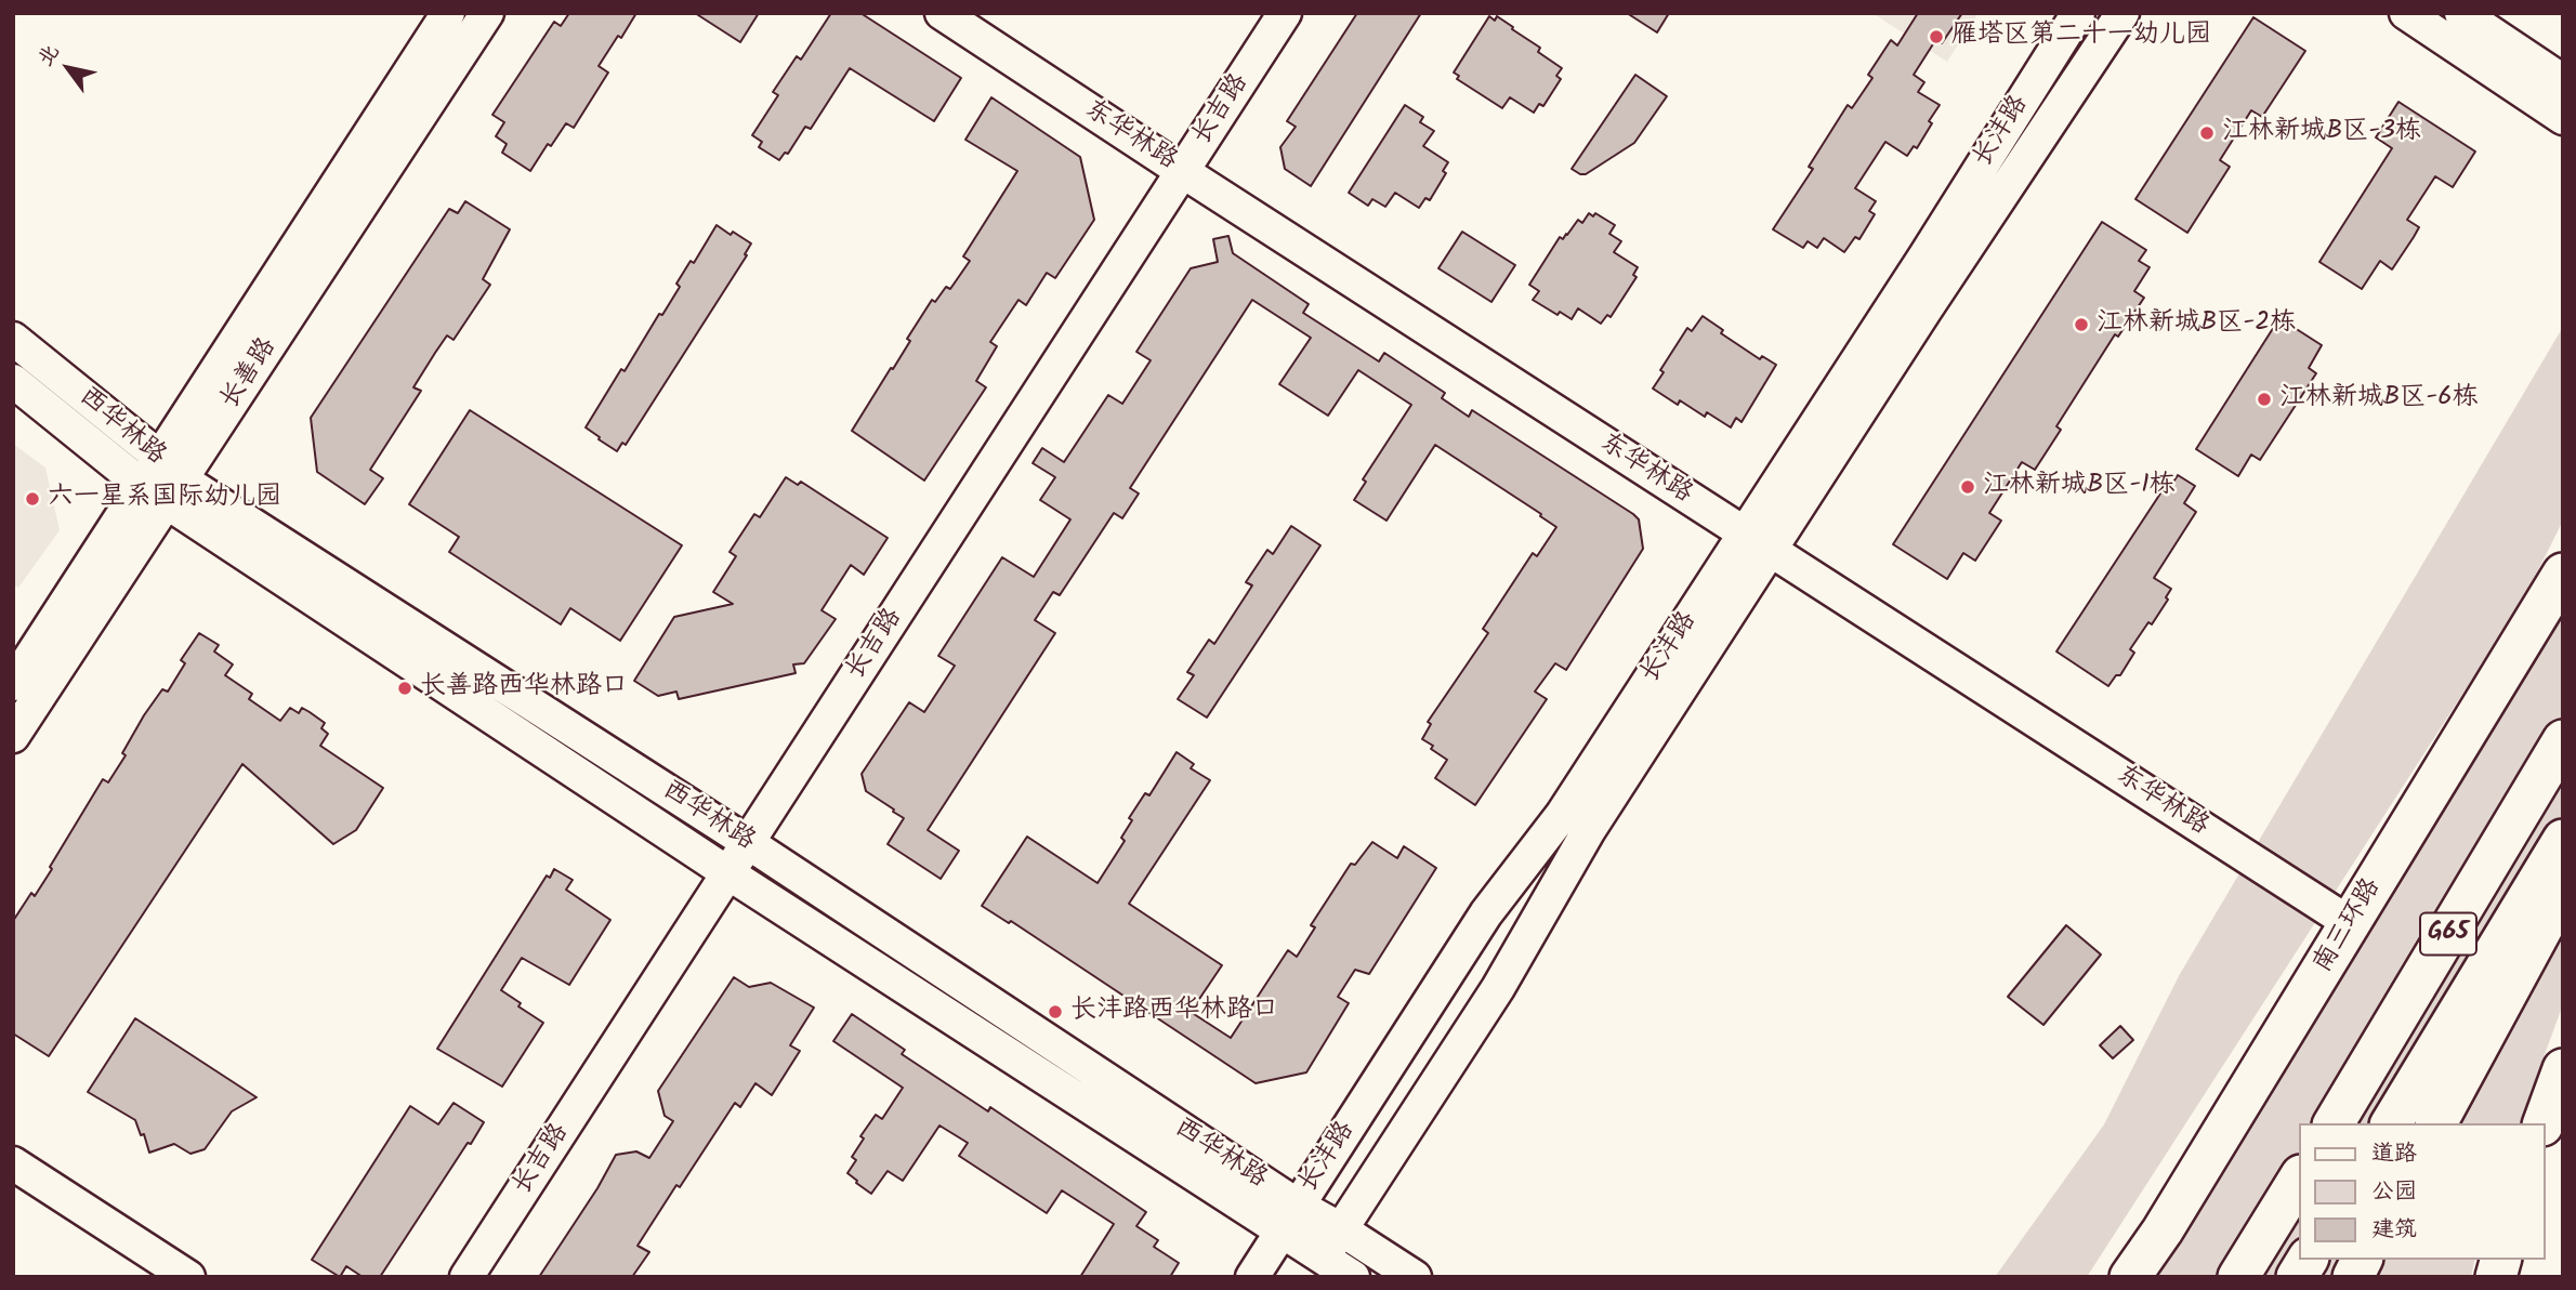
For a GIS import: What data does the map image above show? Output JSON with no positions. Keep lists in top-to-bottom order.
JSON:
{
  "streets": {
    "highway": ["南三环路", "G65"],
    "street": [
      "长吉路",
      "长沣路",
      "东华林路",
      "长善路",
      "西华林路"
    ]
  },
  "crossings": [
    ["长吉路", "东华林路"],
    ["长吉路", "西华林路"],
    ["长沣路", "东华林路"],
    ["长沣路", "西华林路"],
    ["东华林路", "南三环路"],
    ["长善路", "西华林路"]
  ],
  "places": [
    "雁塔区第二十一幼儿园",
    "江林新城B区-3栋",
    "江林新城B区-2栋",
    "江林新城B区-6栋",
    "江林新城B区-1栋",
    "六一星系国际幼儿园",
    "长善路西华林路口",
    "长沣路西华林路口"
  ],
  "legend": ["道路", "公园", "建筑"],
  "north": "top left"
}
